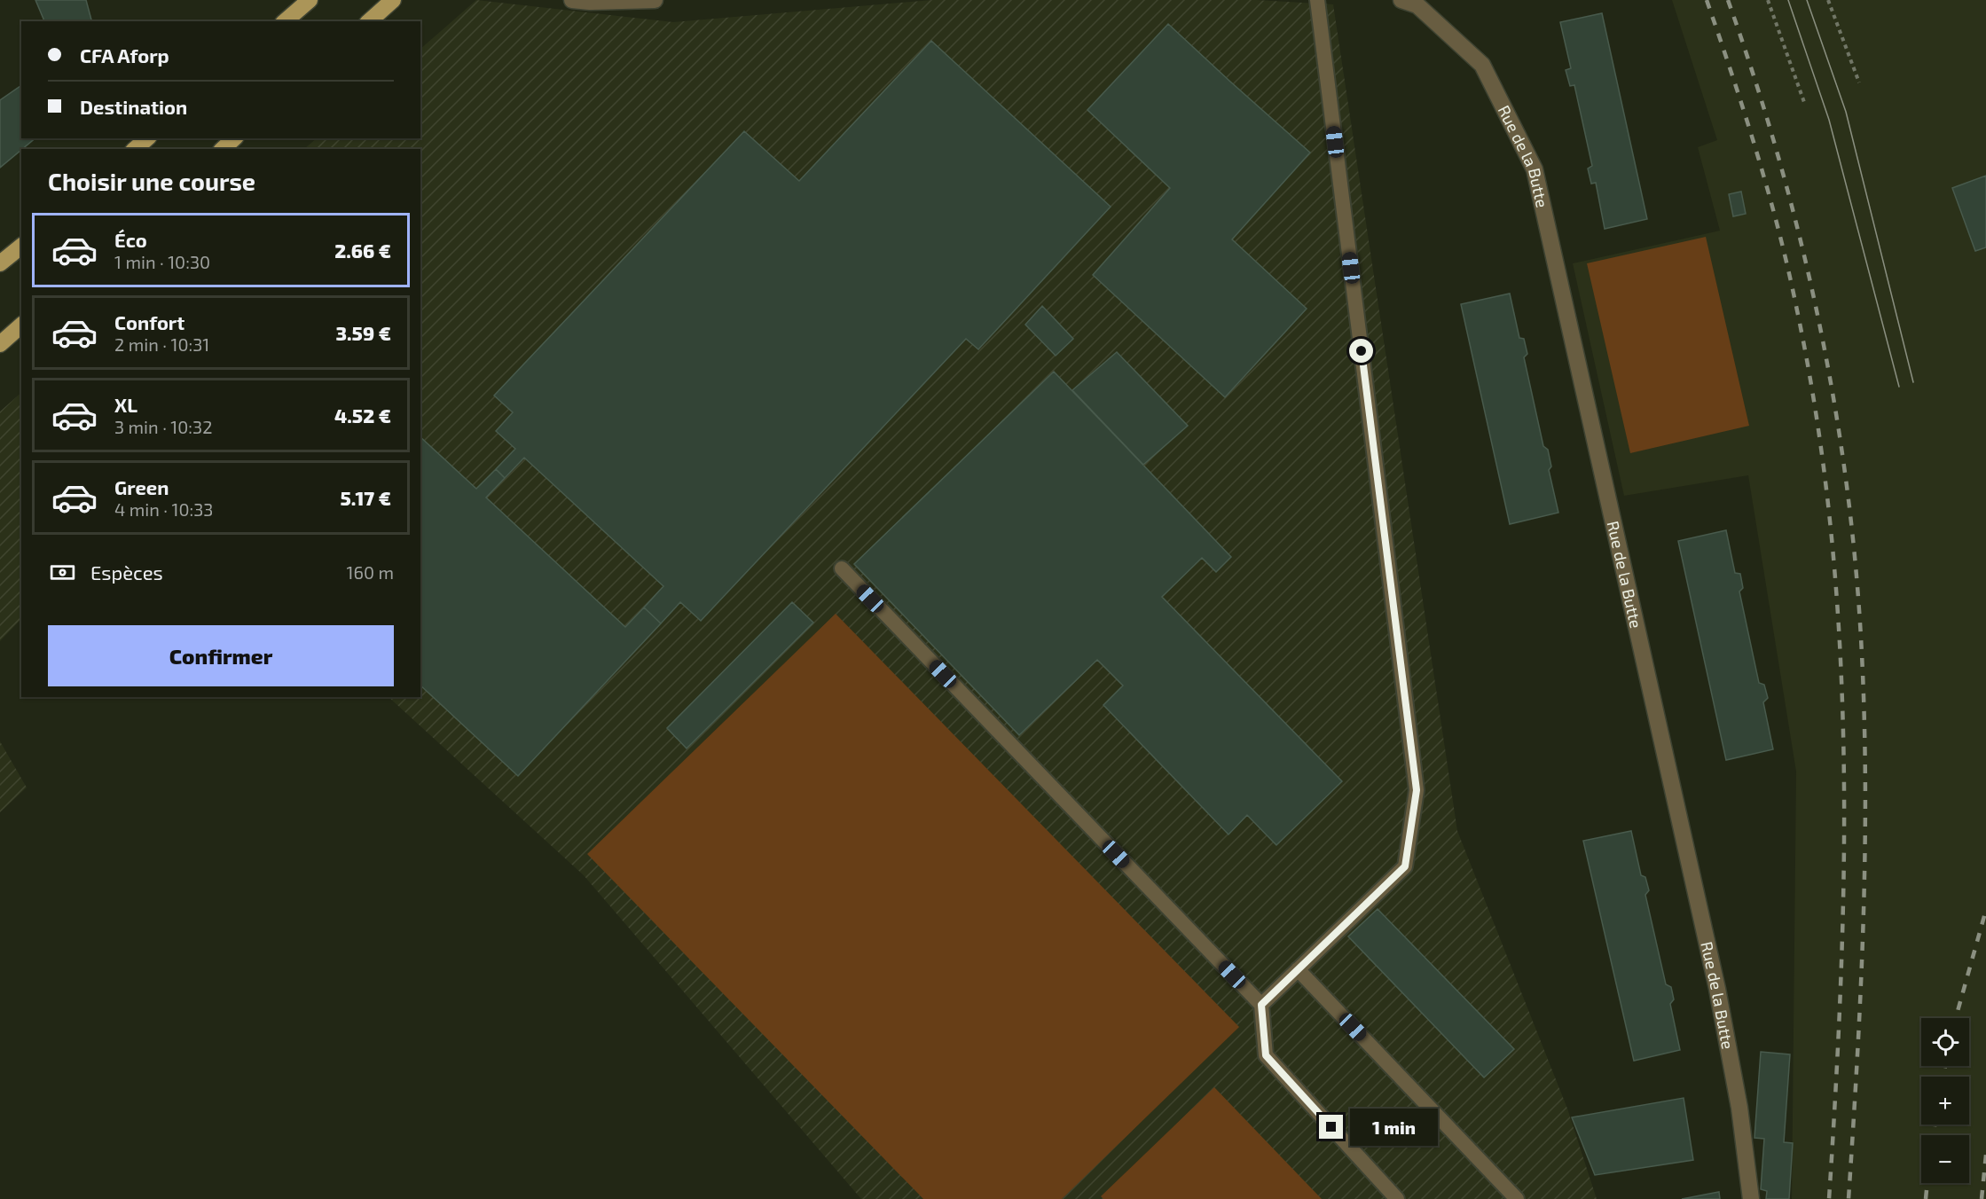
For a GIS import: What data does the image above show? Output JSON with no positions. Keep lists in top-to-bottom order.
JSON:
{
  "streets": {
    "street": ["Rue de la Butte"]
  },
  "page": {
    "banner": ["CFA Aforp", "Destination"],
    "heading": "Choisir une course",
    "list": [
      {
        "name": "Éco",
        "note": "1 min · 10:30",
        "value": "2.66 €"
      },
      {
        "name": "Confort",
        "note": "2 min · 10:31",
        "value": "3.59 €"
      },
      {
        "name": "XL",
        "note": "3 min · 10:32",
        "value": "4.52 €"
      },
      {
        "name": "Green",
        "note": "4 min · 10:33",
        "value": "5.17 €"
      }
    ],
    "pay": ["Espèces", "160 m"],
    "buttons": "Confirmer",
    "map_buttons": ["+", "−"],
    "bubble": "1 min"
  }
}
